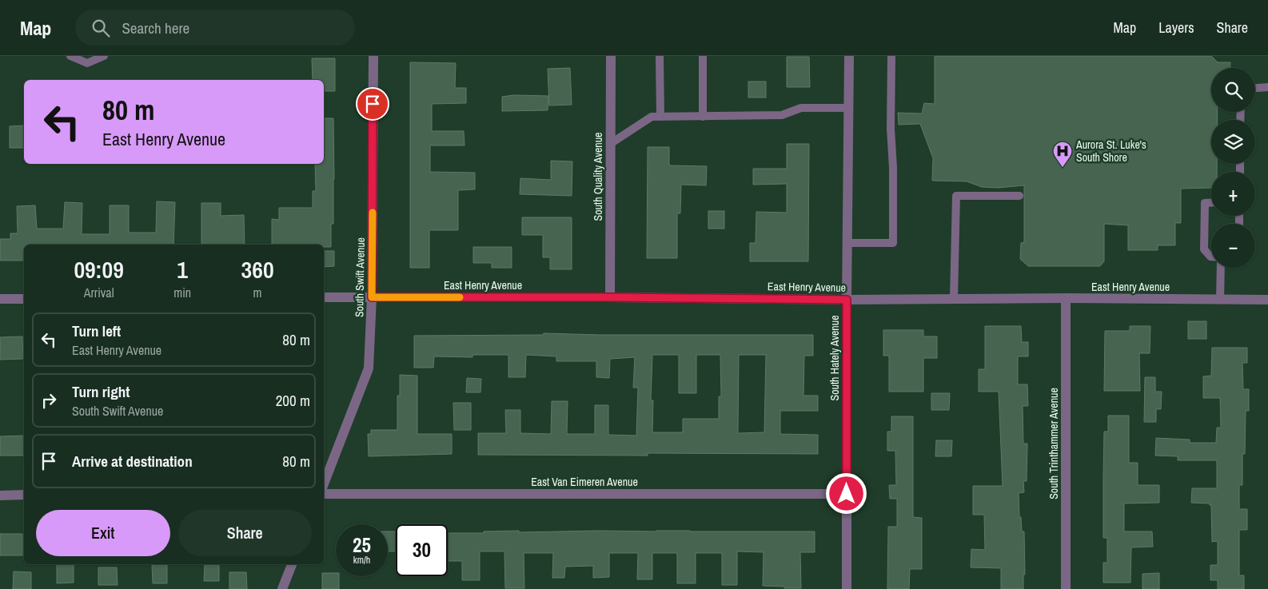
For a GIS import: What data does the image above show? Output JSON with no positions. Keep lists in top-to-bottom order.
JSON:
{
  "streets": {
    "street": [
      "South Quality Avenue",
      "South Swift Avenue",
      "East Henry Avenue",
      "South Hately Avenue",
      "South Trinthammer Avenue",
      "East Van Eimeren Avenue"
    ]
  },
  "crossings": [
    ["South Quality Avenue", "East Henry Avenue"],
    ["South Swift Avenue", "East Henry Avenue"],
    ["East Henry Avenue", "South Hately Avenue"],
    ["East Henry Avenue", "South Trinthammer Avenue"],
    ["South Hately Avenue", "East Van Eimeren Avenue"]
  ],
  "places": {
    "hospital": ["Aurora St. Luke's South Shore"]
  },
  "page": {
    "header": "Map",
    "search": "Search here",
    "nav": ["Map", "Layers", "Share"],
    "map_buttons": ["+", "−"],
    "turn": ["80 m", "East Henry Avenue"],
    "eta": [
      "09:09",
      "Arrival",
      "1",
      "min",
      "360",
      "m"
    ],
    "list": [
      {
        "name": "Turn left",
        "note": "East Henry Avenue",
        "value": "80 m"
      },
      {
        "name": "Turn right",
        "note": "South Swift Avenue",
        "value": "200 m"
      },
      {
        "name": "Arrive at destination",
        "value": "80 m"
      }
    ],
    "buttons": ["Exit", "Share"],
    "speed": "25 km/h",
    "limit": "30"
  }
}
